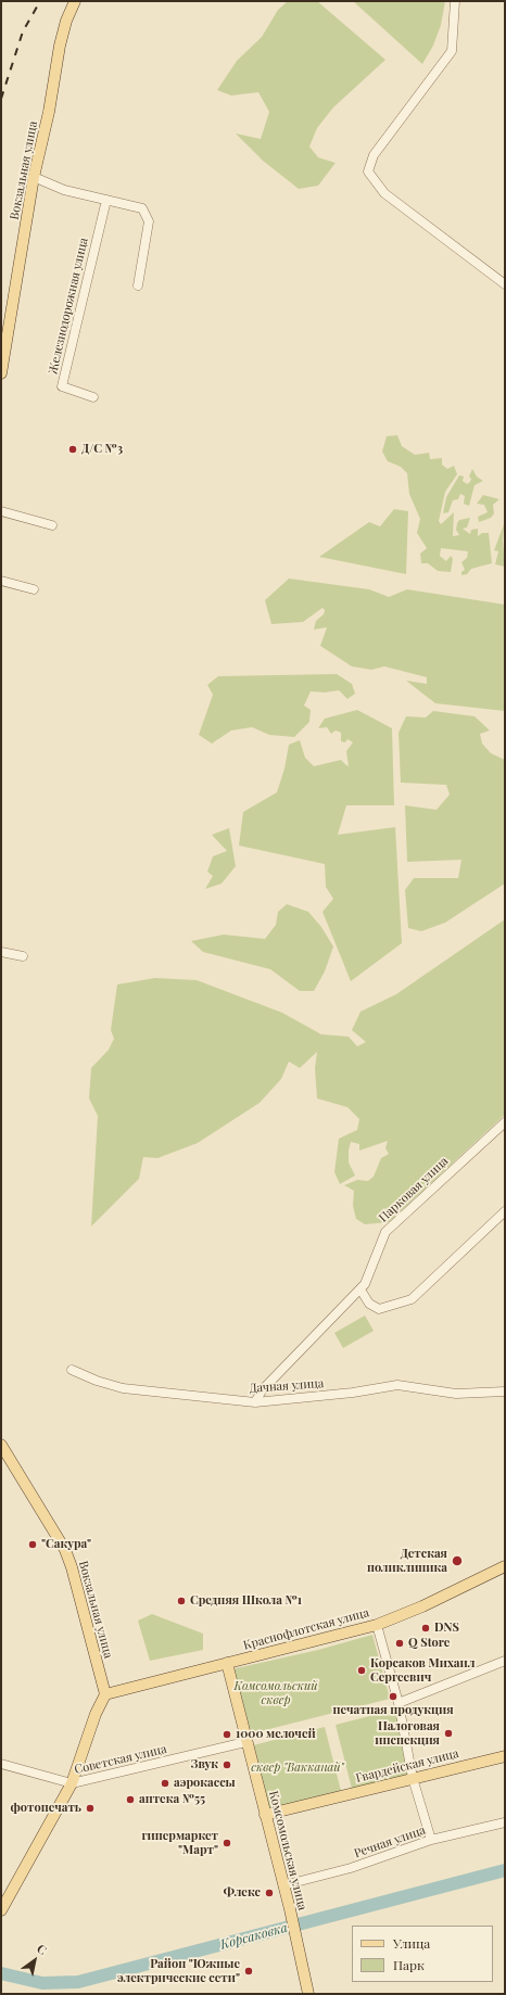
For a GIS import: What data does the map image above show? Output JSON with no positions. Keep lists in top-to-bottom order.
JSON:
{
  "streets": {
    "main road": [
      "Вокзальная улица",
      "Краснофлотская улица",
      "Гвардейская улица",
      "Комсомольская улица"
    ],
    "street": [
      "Железнодорожная улица",
      "Парковая улица",
      "Дачная улица",
      "Советская улица",
      "Речная улица"
    ]
  },
  "crossings": [
    ["Вокзальная улица", "Краснофлотская улица"],
    ["Парковая улица", "Дачная улица"],
    ["Краснофлотская улица", "Комсомольская улица"],
    ["Советская улица", "Комсомольская улица"],
    ["Гвардейская улица", "Комсомольская улица"],
    ["Речная улица", "Комсомольская улица"]
  ],
  "water": ["Корсаковка"],
  "parks": ["Комсомольский сквер", "сквер \"Вакканай\""],
  "places": [
    "Д/С №3",
    "\"Сакура\"",
    "Детская поликлиника",
    "Средняя Школа №1",
    "DNS",
    "Q Store",
    "Корсаков Михаил Сергеевич",
    "печатная продукция",
    "Налоговая инспекция",
    "1000 мелочей",
    "Звук",
    "аэрокассы",
    "аптека №55",
    "фотопечать",
    "гипермаркет \"Март\"",
    "Флекс",
    "Район \"Южные электрические сети\""
  ],
  "legend": ["Улица", "Парк"],
  "north": "top right"
}
